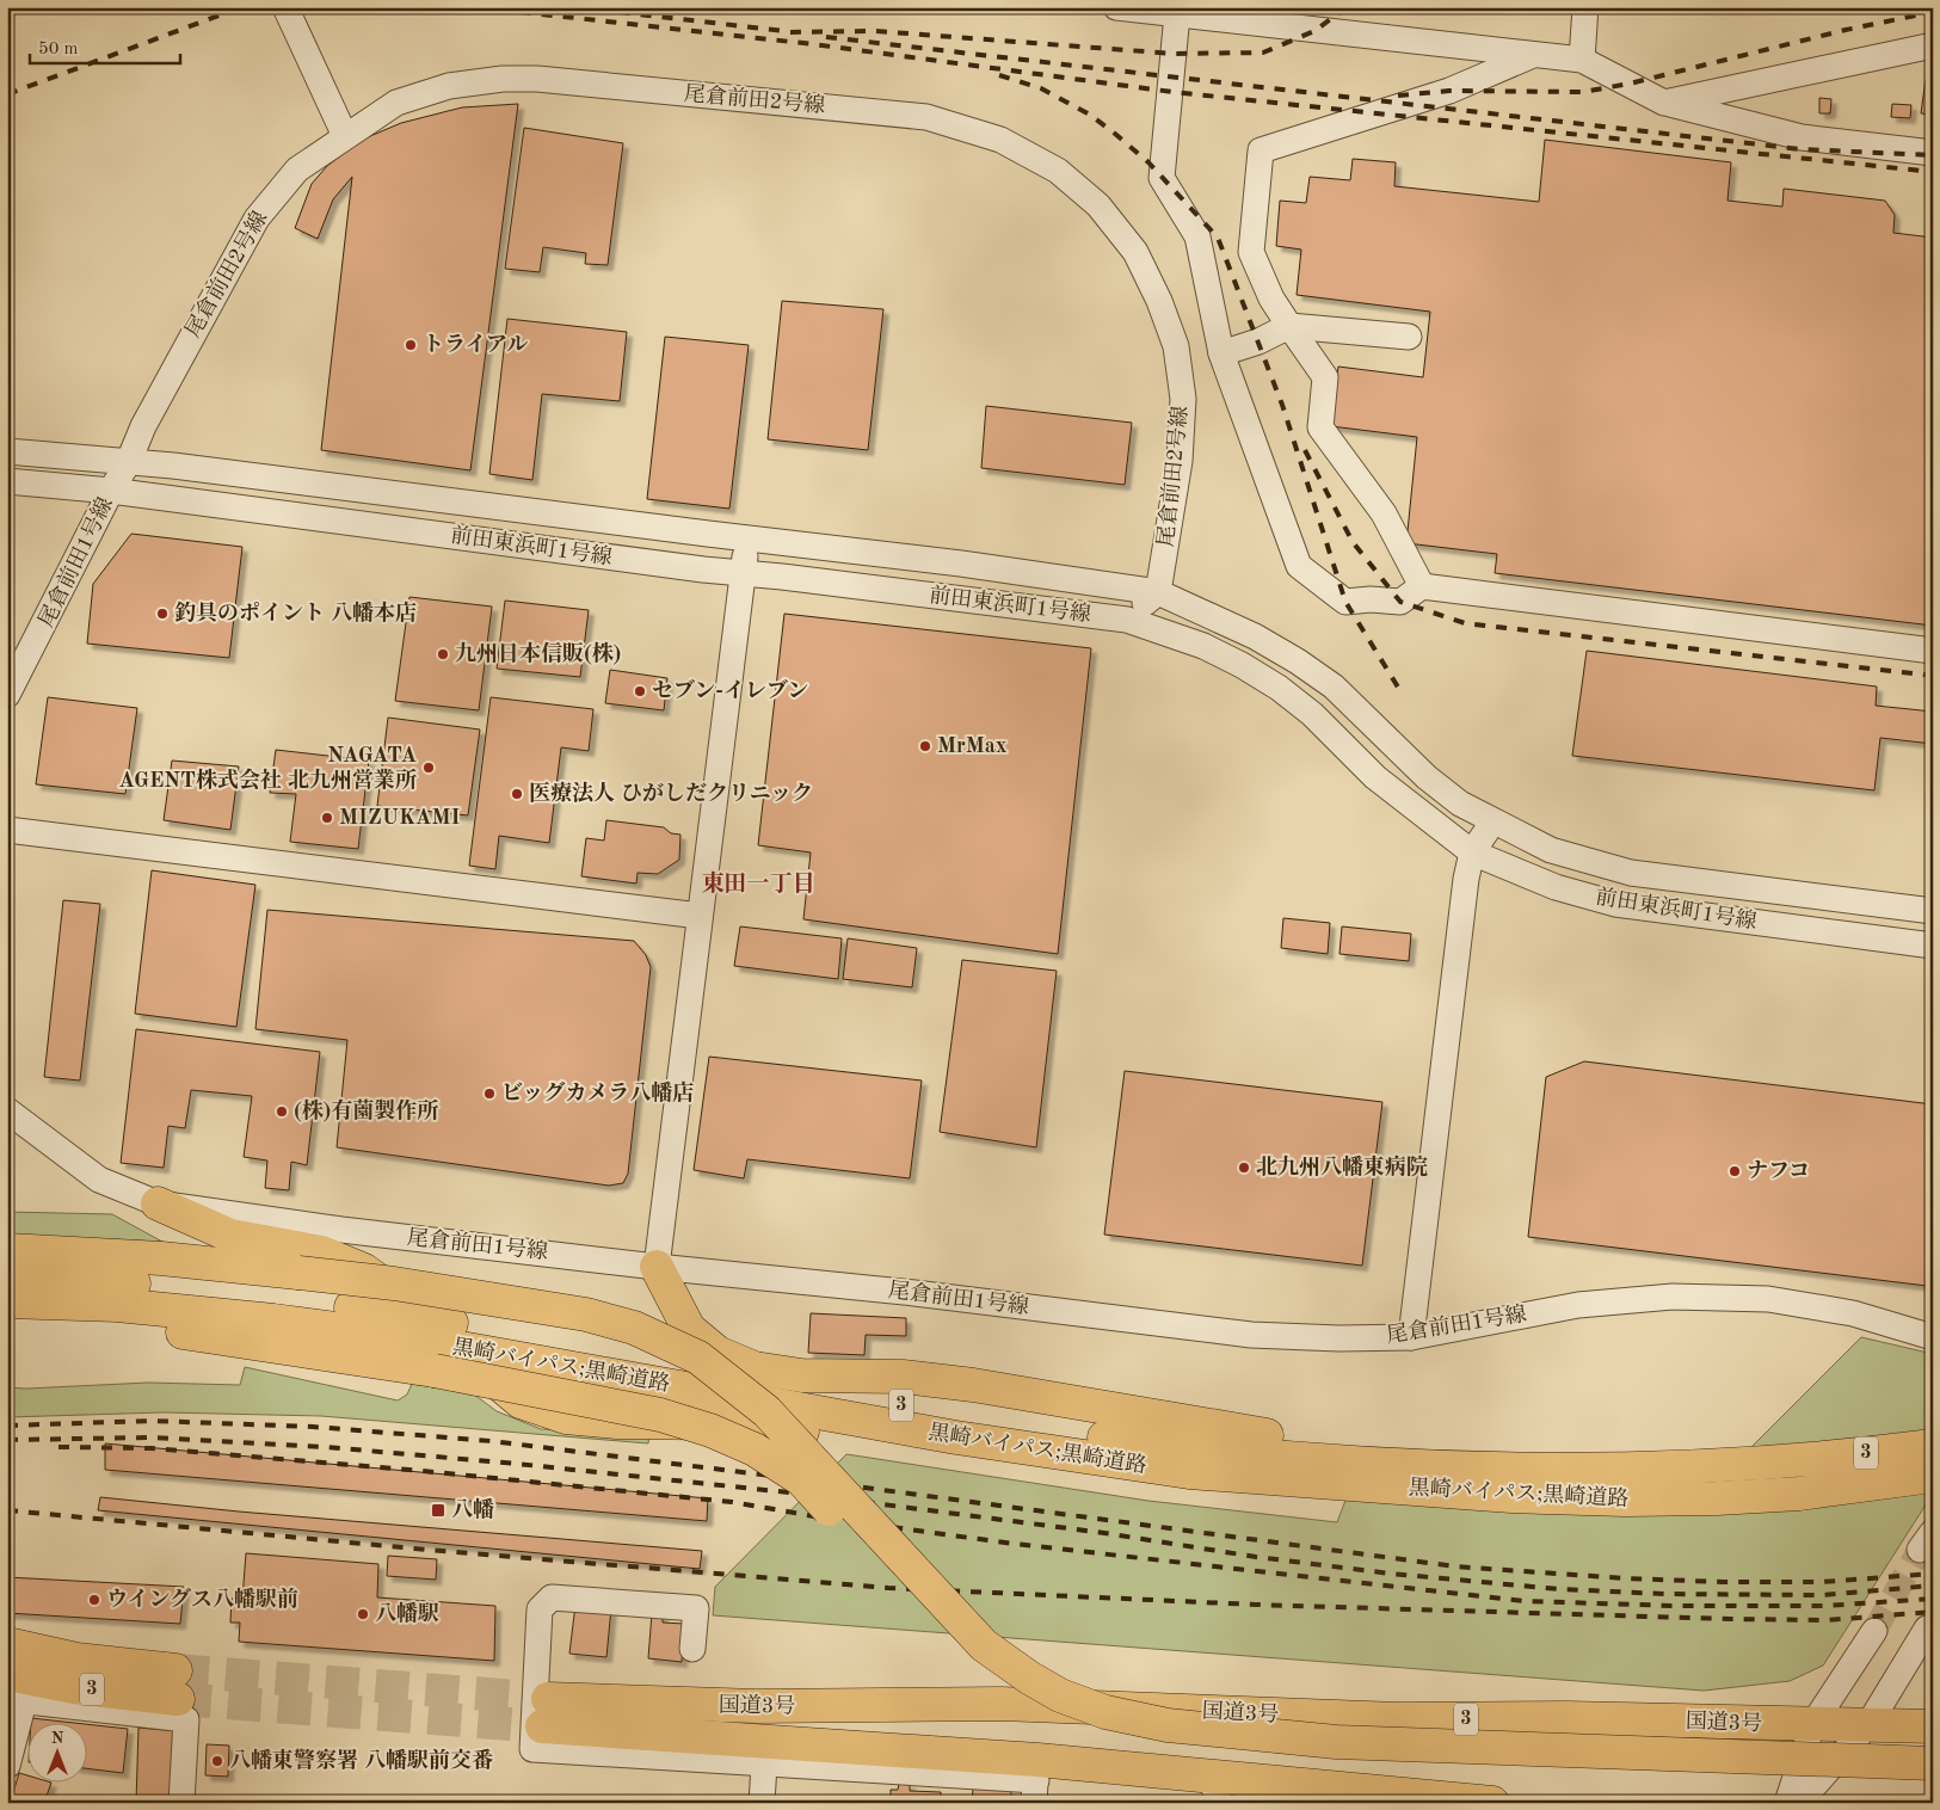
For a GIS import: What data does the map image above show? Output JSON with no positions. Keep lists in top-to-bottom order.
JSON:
{
  "streets": {
    "highway": ["黒崎バイパス;黒崎道路", "3", "国道3号"],
    "street": ["尾倉前田2号線", "前田東浜町1号線", "尾倉前田1号線"]
  },
  "crossings": [
    ["尾倉前田2号線", "前田東浜町1号線"],
    ["尾倉前田2号線", "尾倉前田1号線"],
    ["前田東浜町1号線", "尾倉前田1号線"]
  ],
  "districts": ["東田一丁目"],
  "places": {
    "other": [
      "トライアル",
      "釣具のポイント 八幡本店",
      "九州日本信販(株)",
      "セブン-イレブン",
      "MrMax",
      "NAGATA AGENT株式会社 北九州営業所",
      "医療法人 ひがしだクリニック",
      "MIZUKAMI",
      "ビッグカメラ八幡店",
      "(株)有薗製作所",
      "北九州八幡東病院",
      "ナフコ",
      "ウイングス八幡駅前",
      "八幡駅",
      "八幡東警察署 八幡駅前交番"
    ],
    "transit": ["八幡"]
  },
  "scale_bar": "50 m",
  "north": "top"
}
